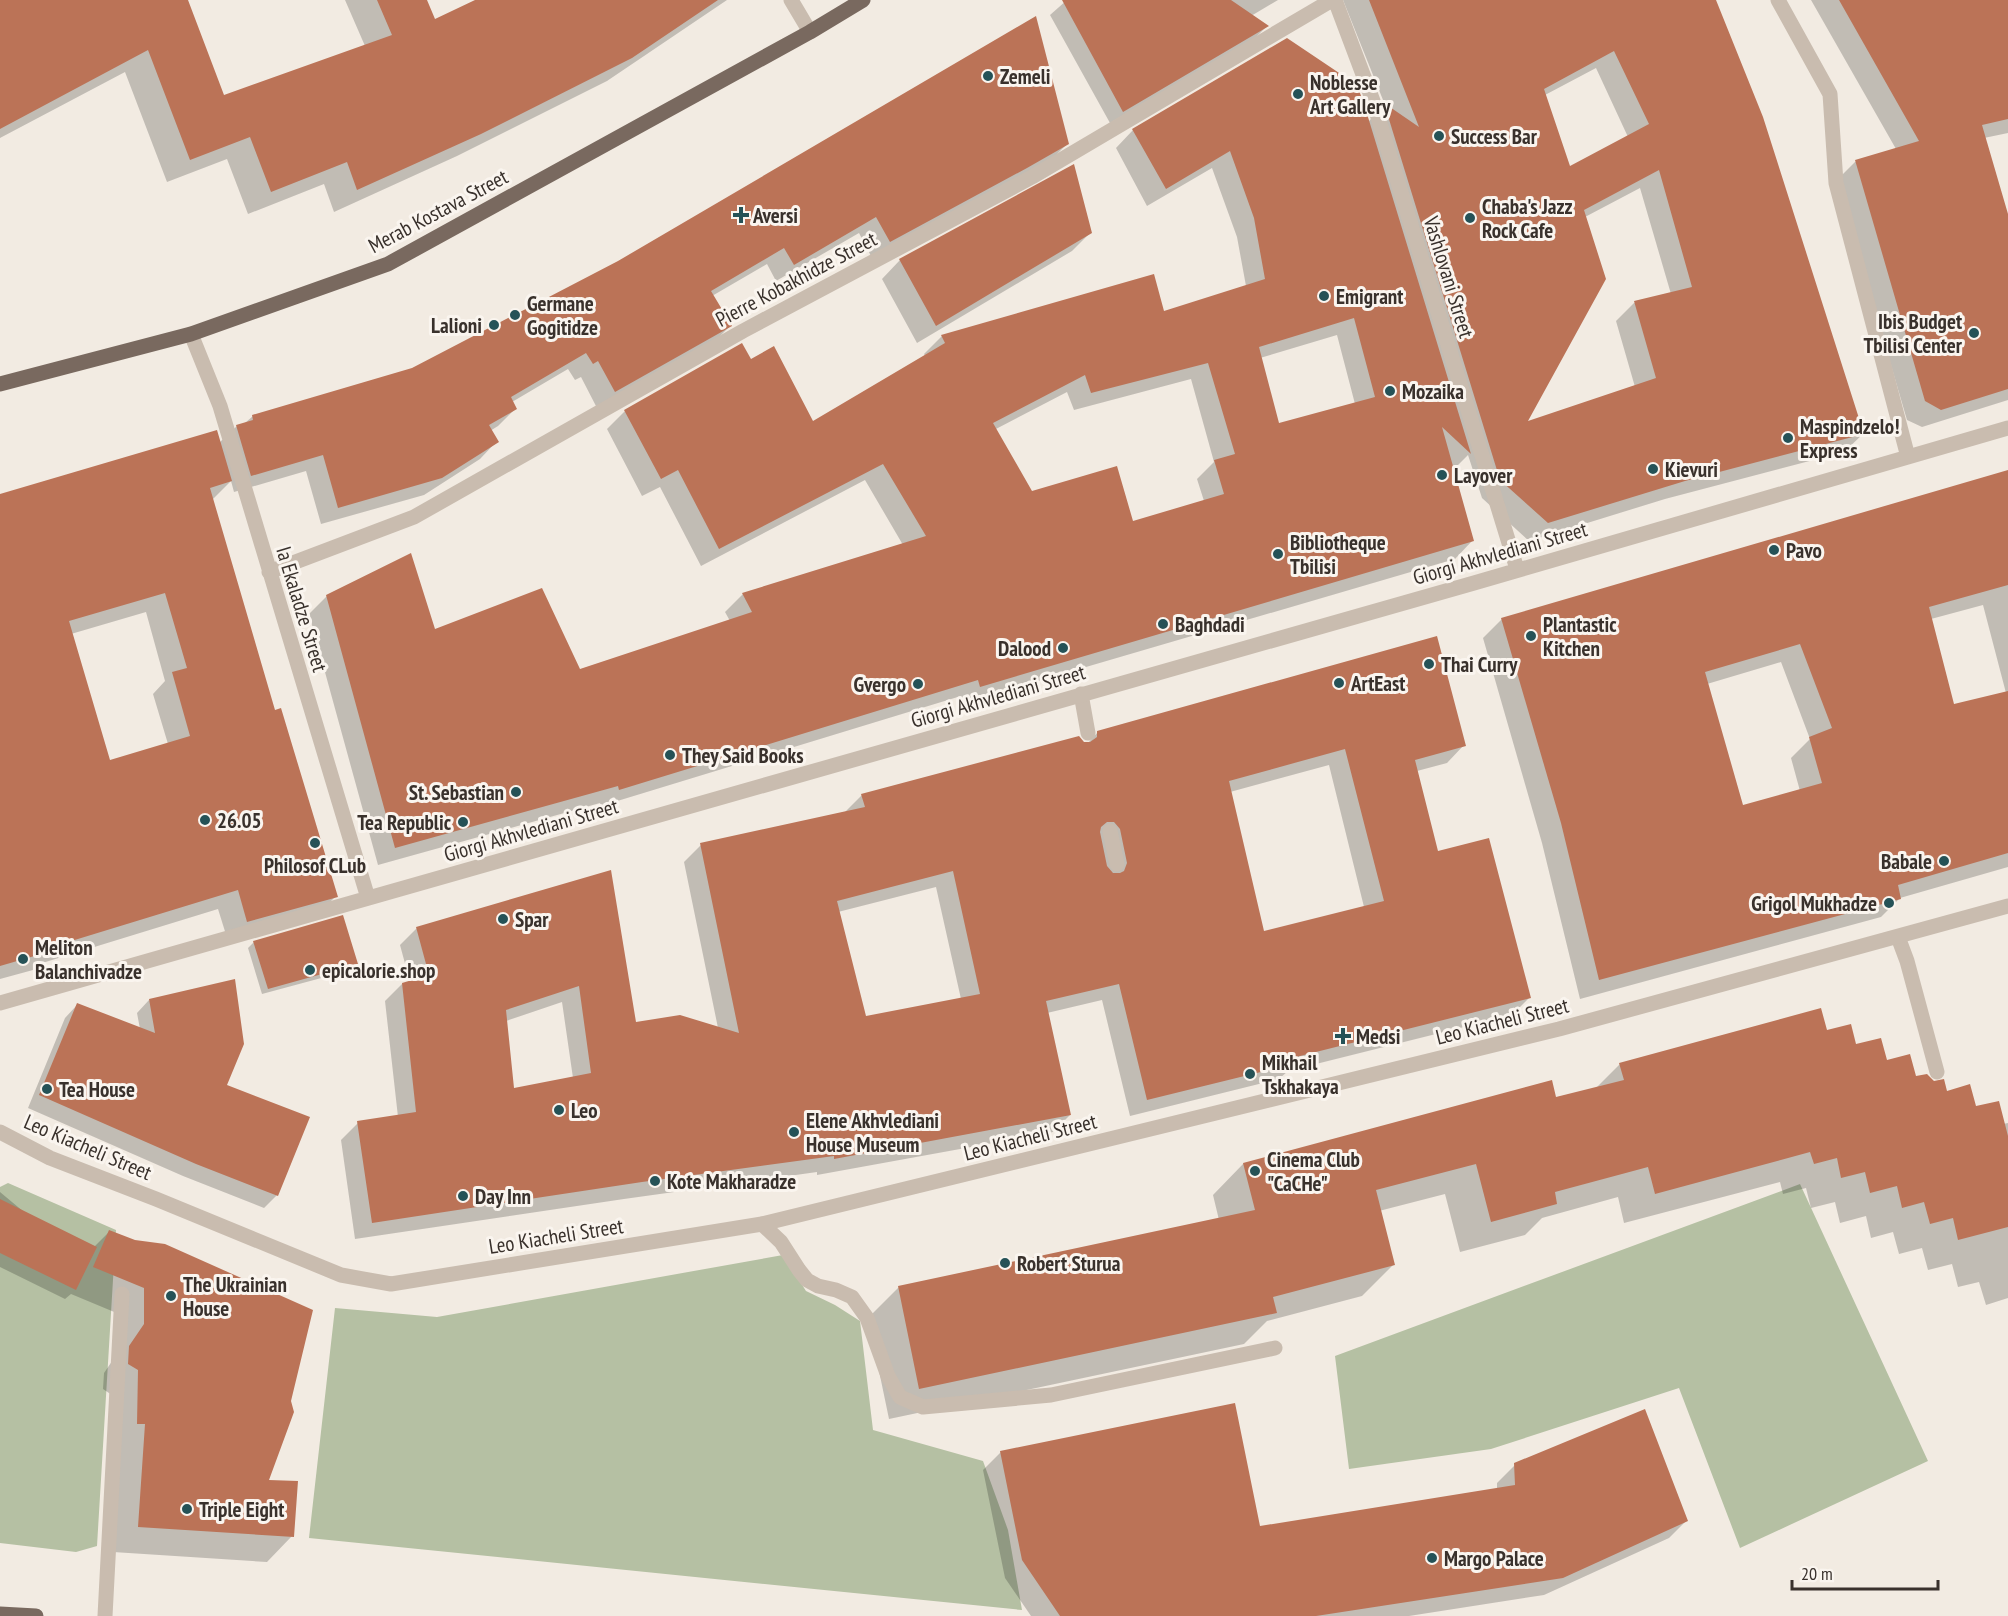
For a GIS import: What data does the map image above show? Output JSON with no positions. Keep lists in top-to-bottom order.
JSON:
{
  "streets": {
    "main road": ["Merab Kostava Street"],
    "street": [
      "Vashlovani Street",
      "Pierre Kobakhidze Street",
      "Giorgi Akhvlediani Street",
      "Ia Ekaladze Street",
      "Leo Kiacheli Street"
    ]
  },
  "crossings": [
    ["Merab Kostava Street", "Ia Ekaladze Street"],
    ["Vashlovani Street", "Pierre Kobakhidze Street"],
    ["Vashlovani Street", "Giorgi Akhvlediani Street"],
    ["Pierre Kobakhidze Street", "Ia Ekaladze Street"],
    ["Giorgi Akhvlediani Street", "Ia Ekaladze Street"]
  ],
  "places": {
    "other": [
      "Zemeli",
      "Noblesse Art Gallery",
      "Success Bar",
      "Chaba's Jazz Rock Cafe",
      "Emigrant",
      "Germane Gogitidze",
      "Lalioni",
      "Ibis Budget Tbilisi Center",
      "Mozaika",
      "Maspindzelo! Express",
      "Kievuri",
      "Layover",
      "Pavo",
      "Bibliotheque Tbilisi",
      "Baghdadi",
      "Plantastic Kitchen",
      "Dalood",
      "Thai Curry",
      "ArtEast",
      "Gvergo",
      "They Said Books",
      "St. Sebastian",
      "26.05",
      "Tea Republic",
      "Philosof CLub",
      "Babale",
      "Grigol Mukhadze",
      "Spar",
      "Meliton Balanchivadze",
      "epicalorie.shop",
      "Mikhail Tskhakaya",
      "Tea House",
      "Leo",
      "Elene Akhvlediani House Museum",
      "Cinema Club \"CaCHe\"",
      "Kote Makharadze",
      "Day Inn",
      "Robert Sturua",
      "The Ukrainian House",
      "Triple Eight",
      "Margo Palace"
    ],
    "health": ["Aversi", "Medsi"]
  },
  "scale_bar": "20 m"
}
